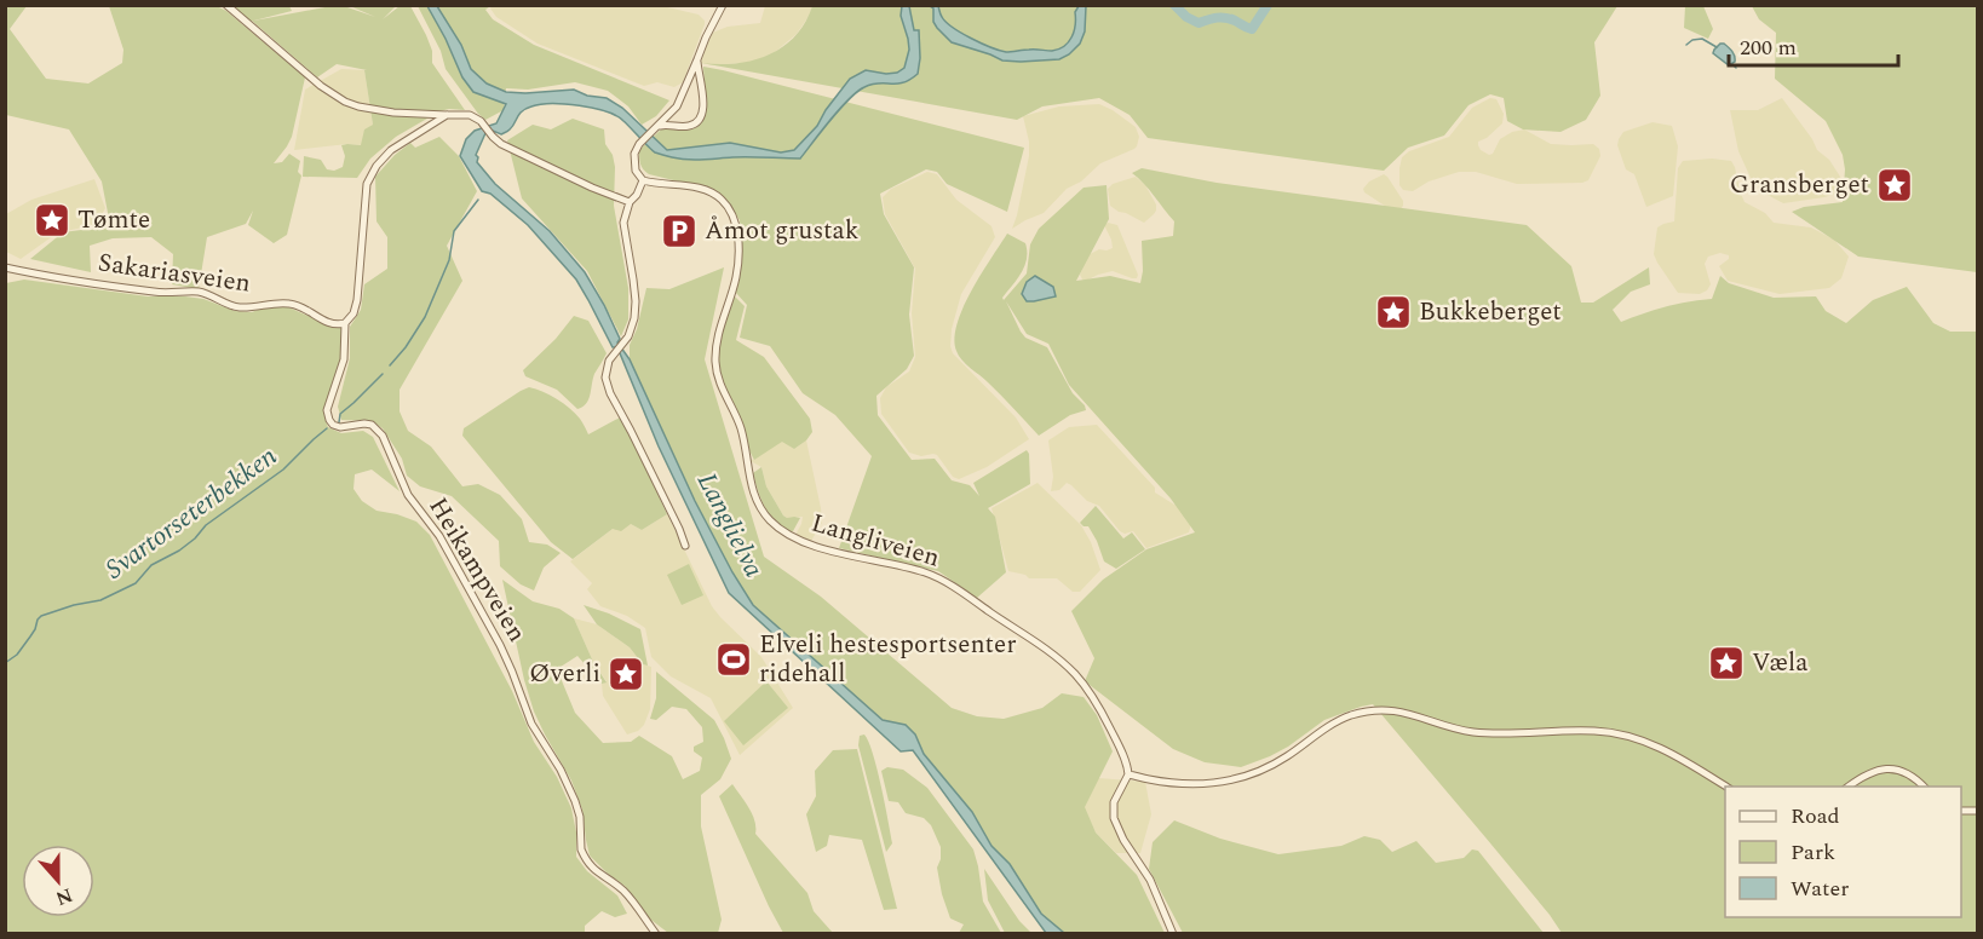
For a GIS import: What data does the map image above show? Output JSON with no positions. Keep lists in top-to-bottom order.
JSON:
{
  "streets": {
    "street": ["Sakariasveien", "Langliveien", "Heikampveien"]
  },
  "crossings": [
    ["Sakariasveien", "Heikampveien"]
  ],
  "water": ["Svartorseterbekken", "Langlielva"],
  "places": {
    "place": [
      "Gransberget",
      "Tømte",
      "Bukkeberget",
      "Væla",
      "Øverli"
    ],
    "parking": ["Åmot grustak"],
    "sports": ["Elveli hestesportsenter ridehall"]
  },
  "legend": ["Road", "Park", "Water"],
  "scale_bar": "200 m",
  "north": "bottom"
}
